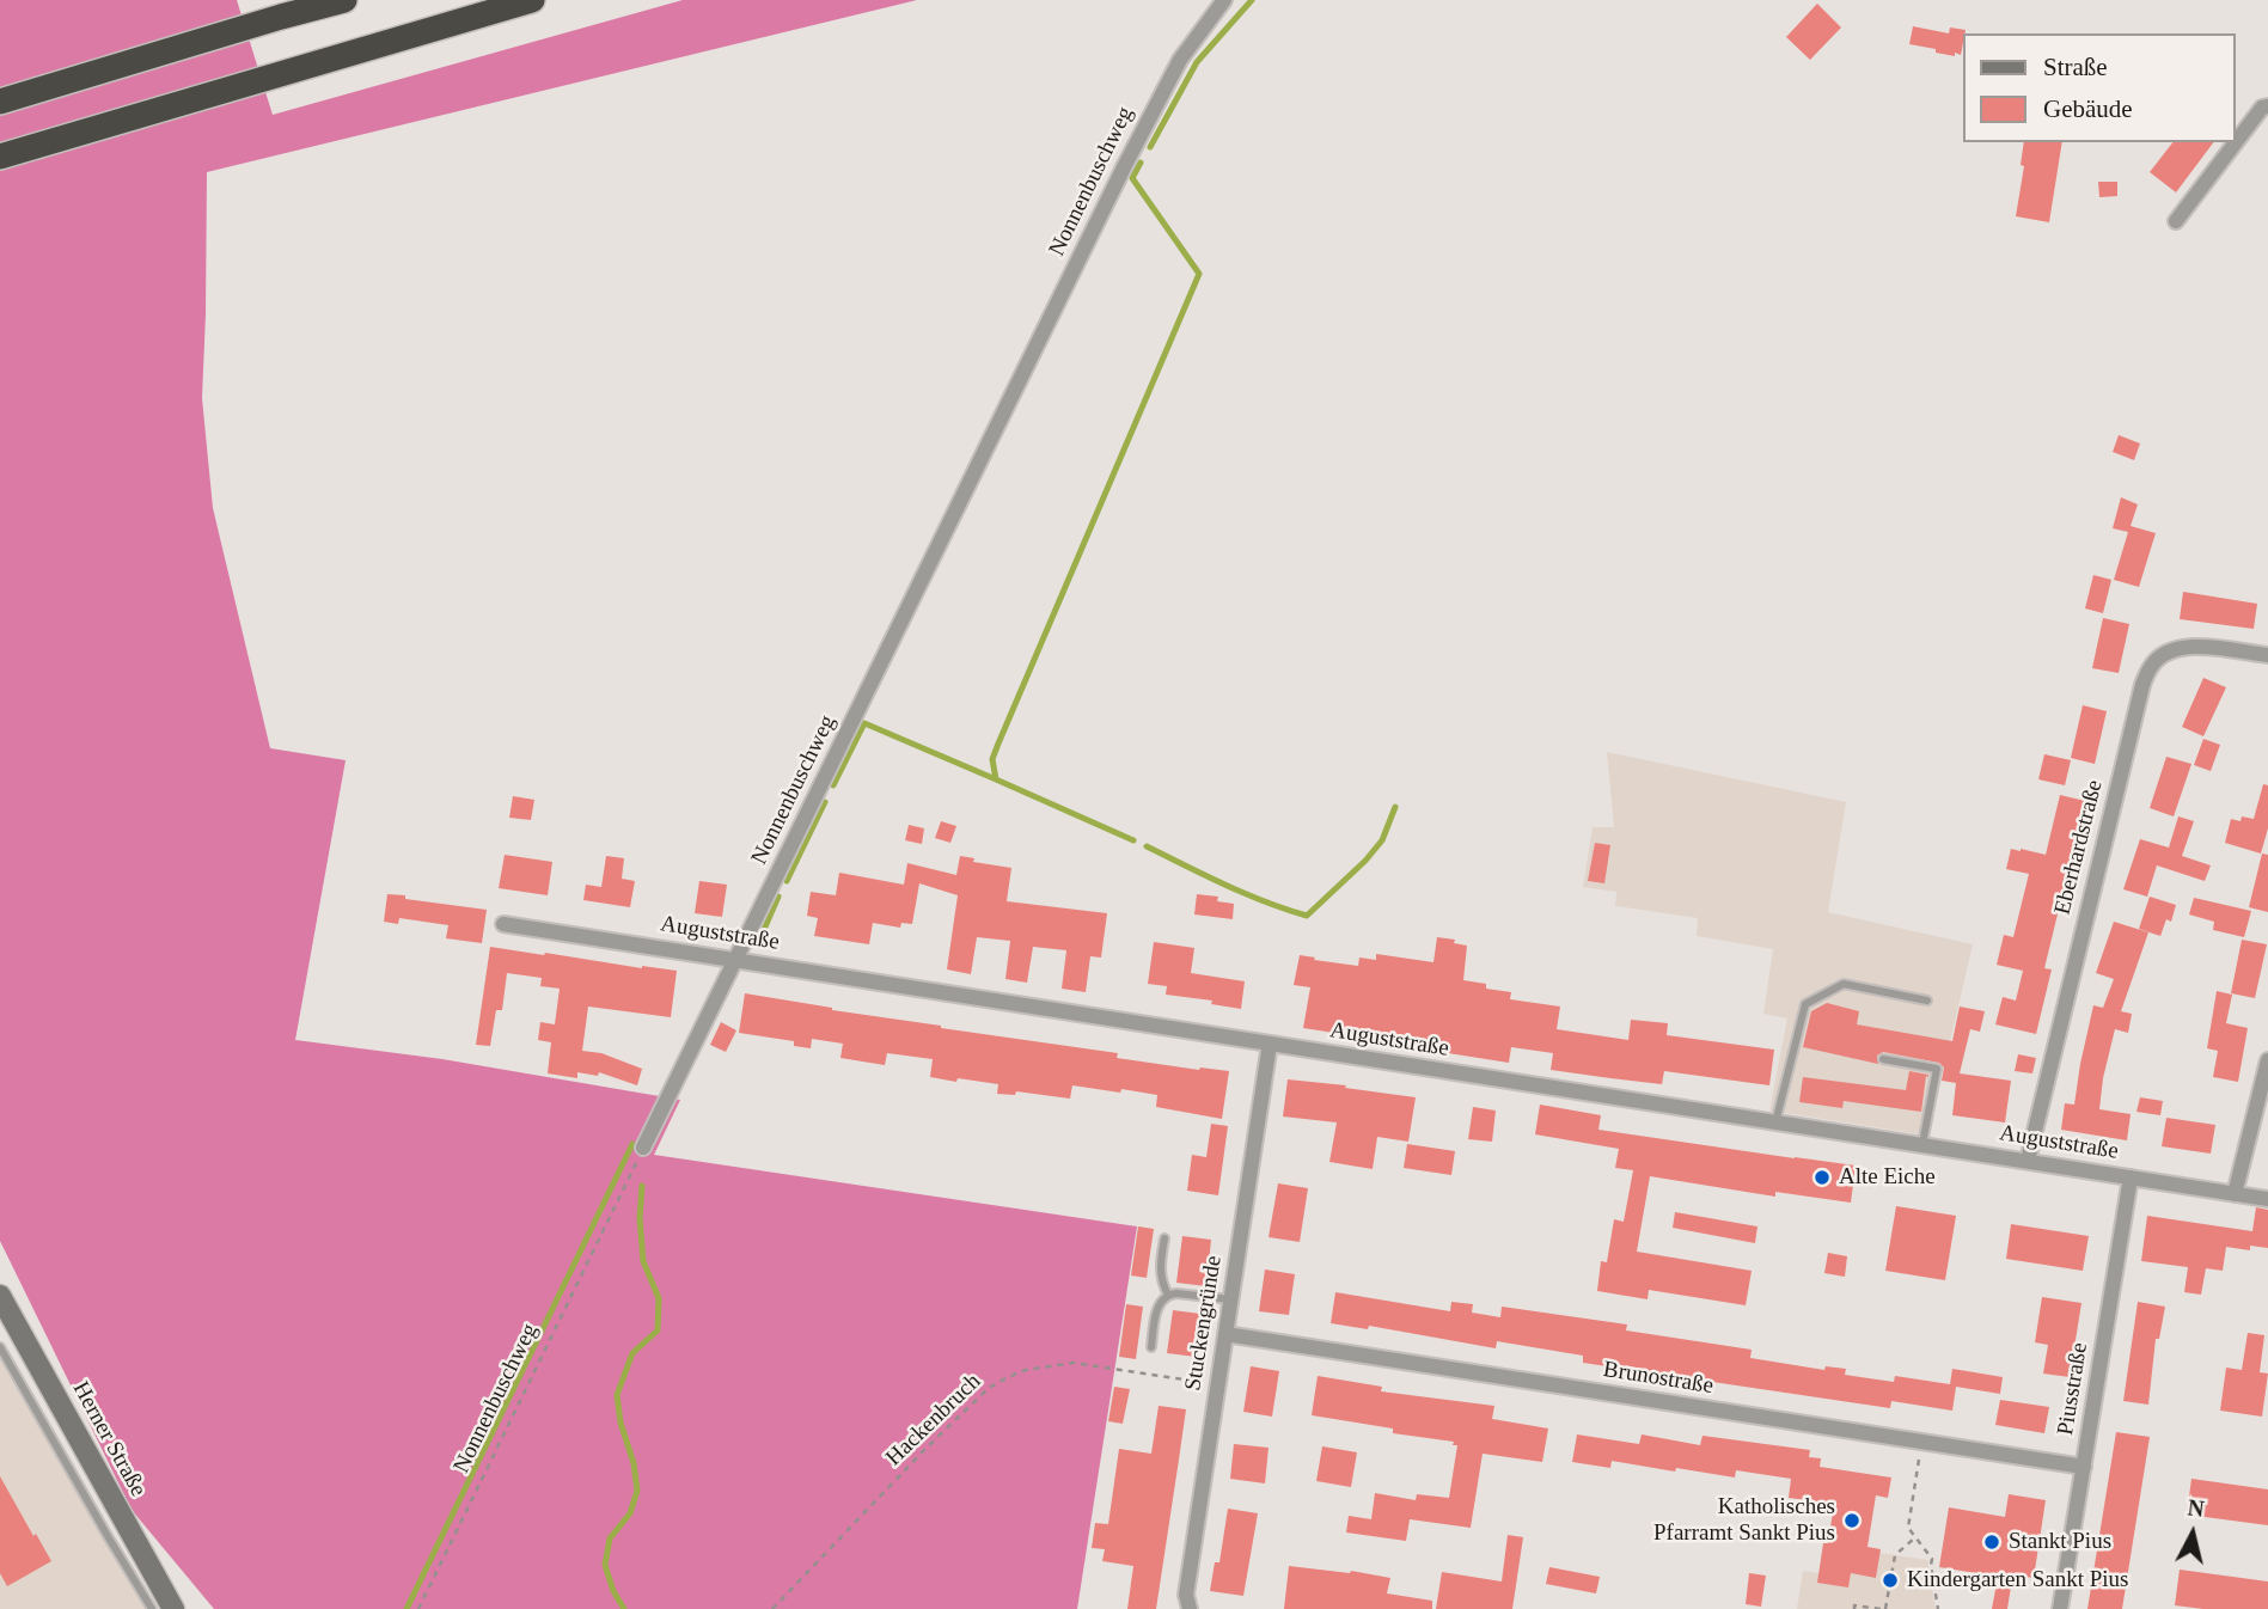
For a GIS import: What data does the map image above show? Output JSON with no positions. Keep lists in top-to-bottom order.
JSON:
{
  "streets": {
    "main road": ["Herner Straße"],
    "street": [
      "Nonnenbuschweg",
      "Eberhardstraße",
      "Auguststraße",
      "Stuckengründe",
      "Brunostraße",
      "Piusstraße"
    ],
    "path": ["Hackenbruch"]
  },
  "crossings": [
    ["Nonnenbuschweg", "Auguststraße"],
    ["Eberhardstraße", "Auguststraße"],
    ["Auguststraße", "Stuckengründe"],
    ["Auguststraße", "Piusstraße"],
    ["Stuckengründe", "Brunostraße"],
    ["Stuckengründe", "Hackenbruch"],
    ["Brunostraße", "Piusstraße"]
  ],
  "places": [
    "Alte Eiche",
    "Katholisches Pfarramt Sankt Pius",
    "Stankt Pius",
    "Kindergarten Sankt Pius"
  ],
  "legend": ["Straße", "Gebäude"],
  "north": "top"
}
